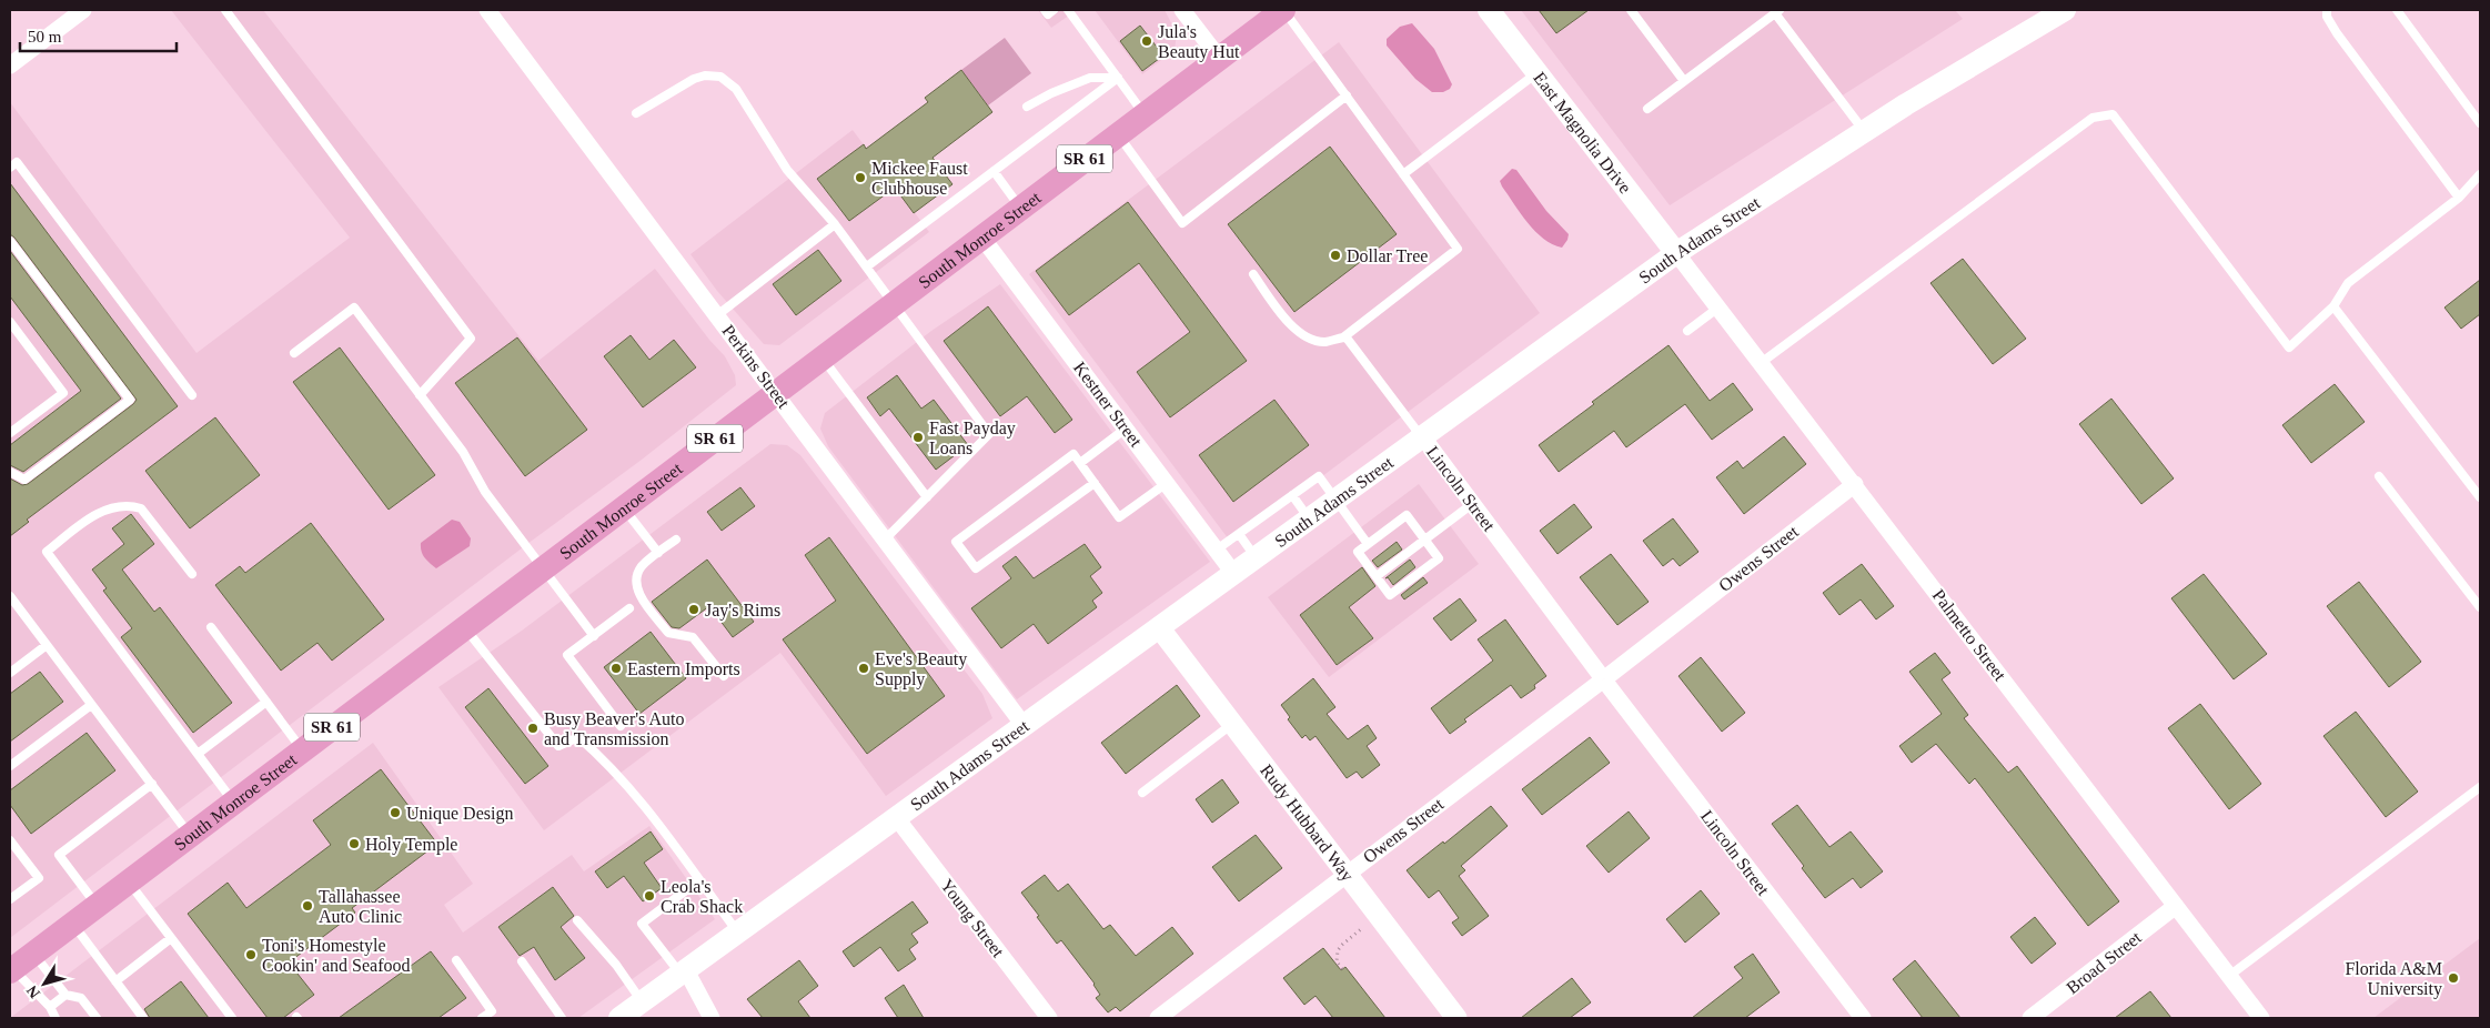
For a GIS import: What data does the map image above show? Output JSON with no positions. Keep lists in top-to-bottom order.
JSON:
{
  "streets": {
    "main road": [
      "East Magnolia Drive",
      "SR 61",
      "South Monroe Street",
      "South Adams Street"
    ],
    "street": [
      "Perkins Street",
      "Kestner Street",
      "Lincoln Street",
      "Owens Street",
      "Palmetto Street",
      "Rudy Hubbard Way",
      "Young Street",
      "Broad Street"
    ]
  },
  "crossings": [
    ["East Magnolia Drive", "South Adams Street"],
    ["East Magnolia Drive", "Palmetto Street"],
    ["South Monroe Street", "Perkins Street"],
    ["South Monroe Street", "Kestner Street"],
    ["South Adams Street", "Perkins Street"],
    ["South Adams Street", "Kestner Street"],
    ["South Adams Street", "Lincoln Street"],
    ["South Adams Street", "Palmetto Street"],
    ["South Adams Street", "Rudy Hubbard Way"],
    ["South Adams Street", "Young Street"],
    ["Lincoln Street", "Owens Street"],
    ["Owens Street", "Palmetto Street"],
    ["Owens Street", "Rudy Hubbard Way"],
    ["Palmetto Street", "Broad Street"]
  ],
  "places": [
    "Jula's Beauty Hut",
    "Mickee Faust Clubhouse",
    "Dollar Tree",
    "Fast Payday Loans",
    "Jay's Rims",
    "Eastern Imports",
    "Eve's Beauty Supply",
    "Busy Beaver's Auto and Transmission",
    "Unique Design",
    "Holy Temple",
    "Leola's Crab Shack",
    "Tallahassee Auto Clinic",
    "Toni's Homestyle Cookin' and Seafood",
    "Florida A&M University"
  ],
  "scale_bar": "50 m",
  "north": "bottom left"
}
